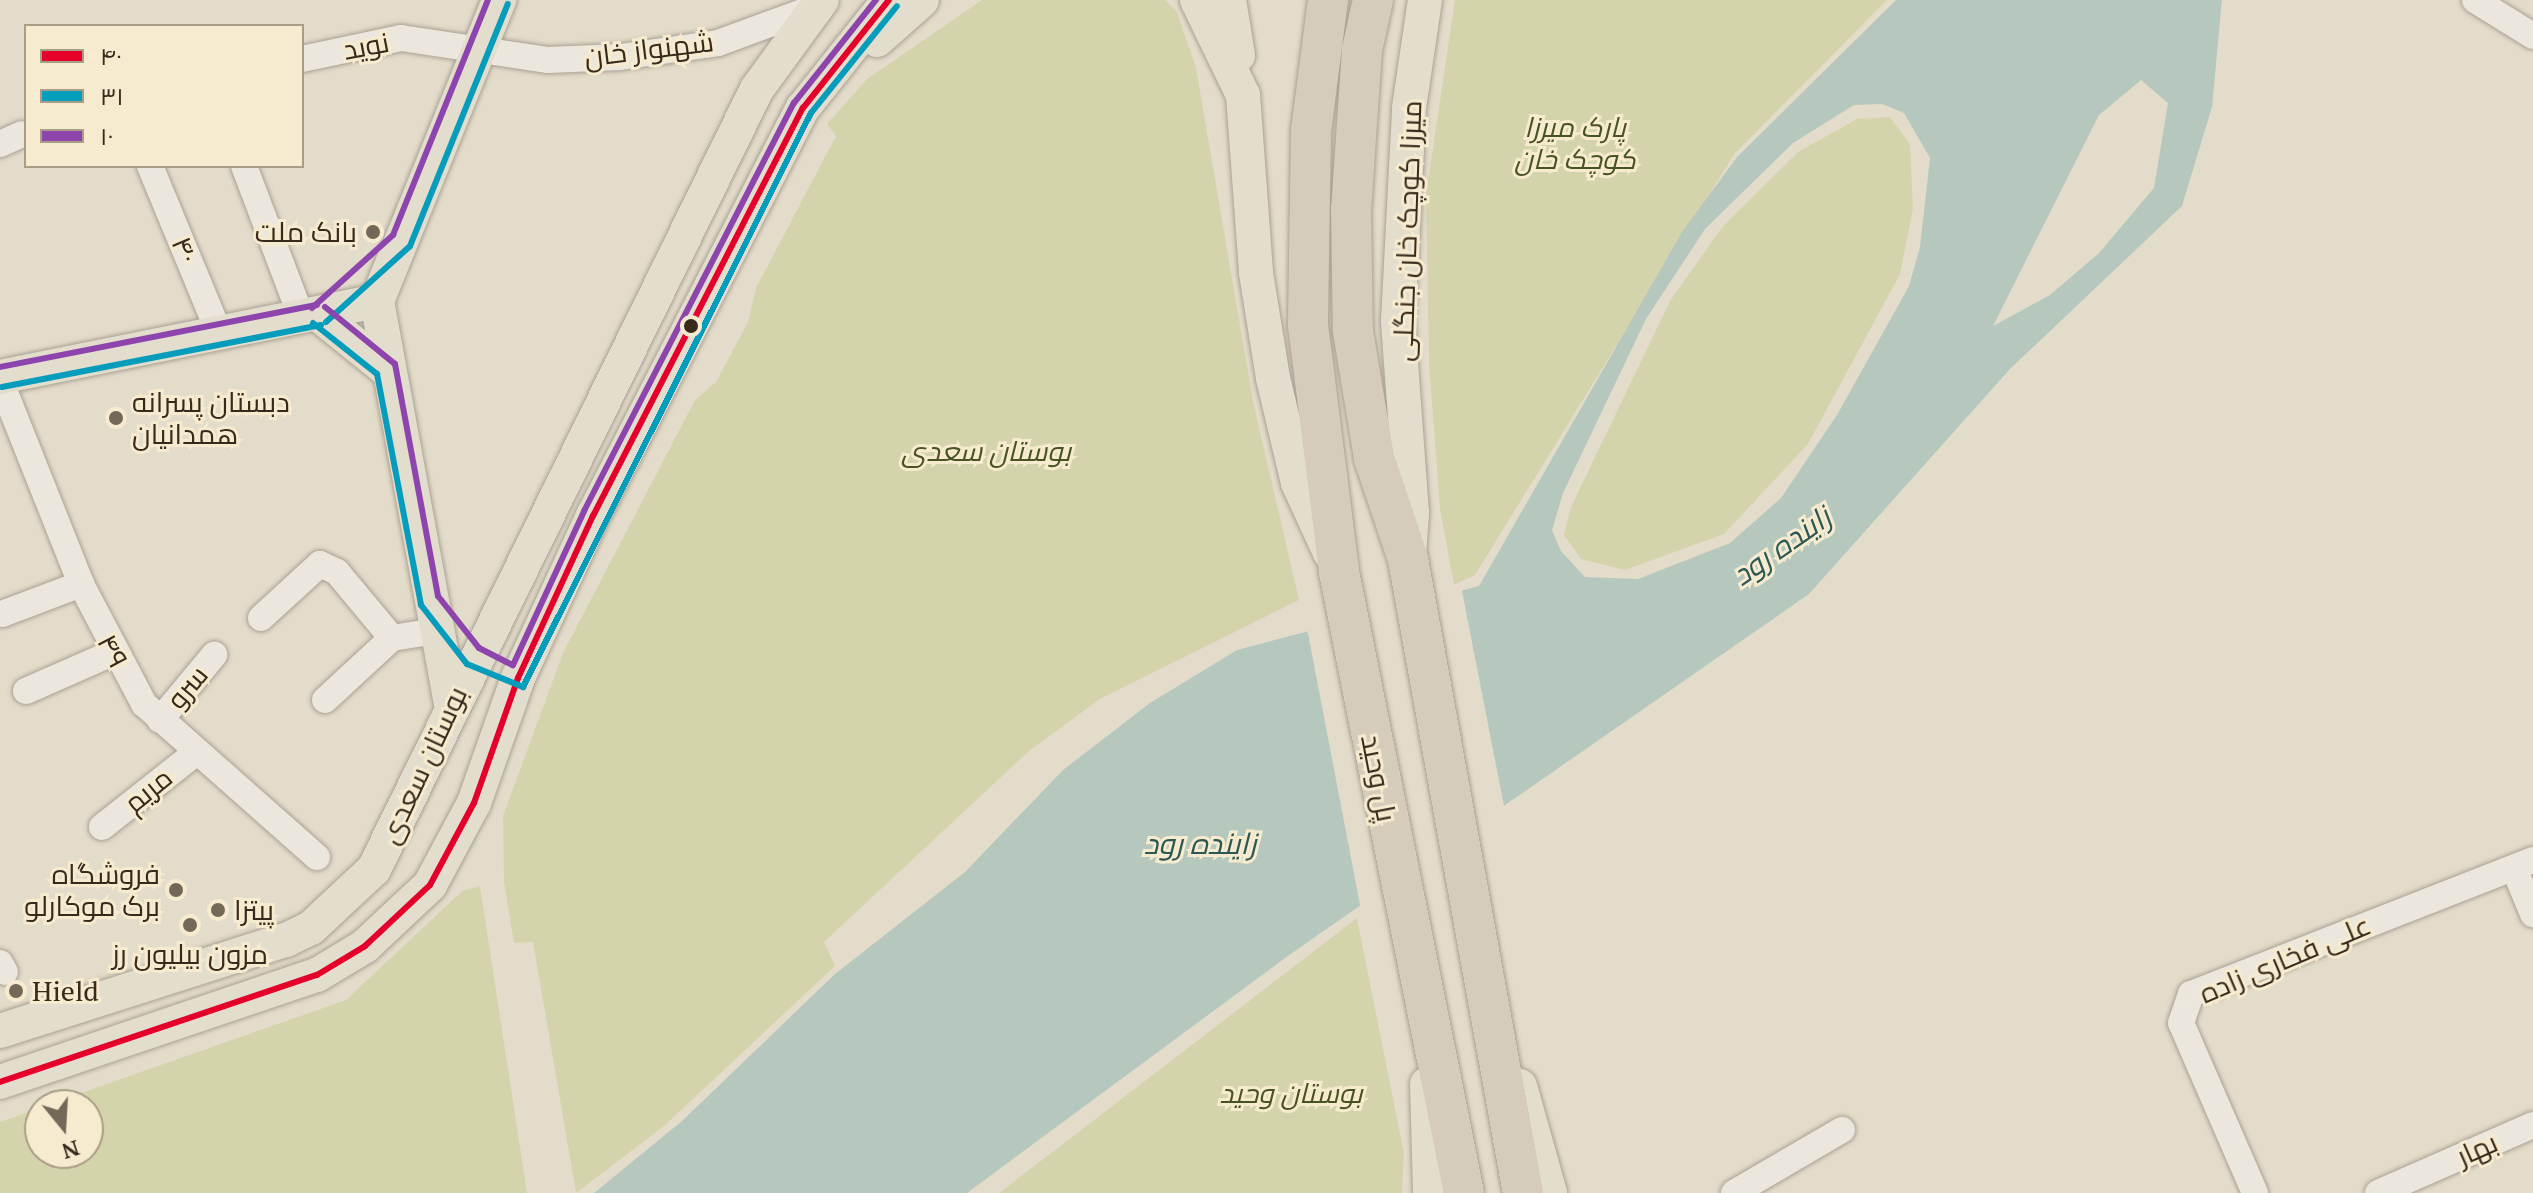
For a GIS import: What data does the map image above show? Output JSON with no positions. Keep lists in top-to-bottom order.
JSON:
{
  "streets": {
    "highway": ["پل وحید"],
    "main road": ["میرزا کوچک خان جنگلی", "بوستان سعدی"],
    "street": [
      "نوید",
      "شهنواز خان",
      "۴۰",
      "۴۹",
      "سرو",
      "مریم",
      "علی فخاری زاده",
      "بهار"
    ]
  },
  "crossings": [
    ["نوید", "شهنواز خان"],
    ["شهنواز خان", "بوستان سعدی"],
    ["۴۹", "سرو"],
    ["۴۹", "مریم"]
  ],
  "water": ["زاینده رود"],
  "parks": ["پارک میرزا کوچک خان", "بوستان سعدی", "بوستان وحید"],
  "places": [
    "بانک ملت",
    "دبستان پسرانه همدانیان",
    "فروشگاه برک موکارلو",
    "پیتزا",
    "مزون بیلیون رز",
    "Hield"
  ],
  "lines": ["transit line ۴۰", "transit line ۱۰", "transit line ۳۱"],
  "legend": ["۴۰", "۳۱", "۱۰"],
  "north": "bottom"
}
